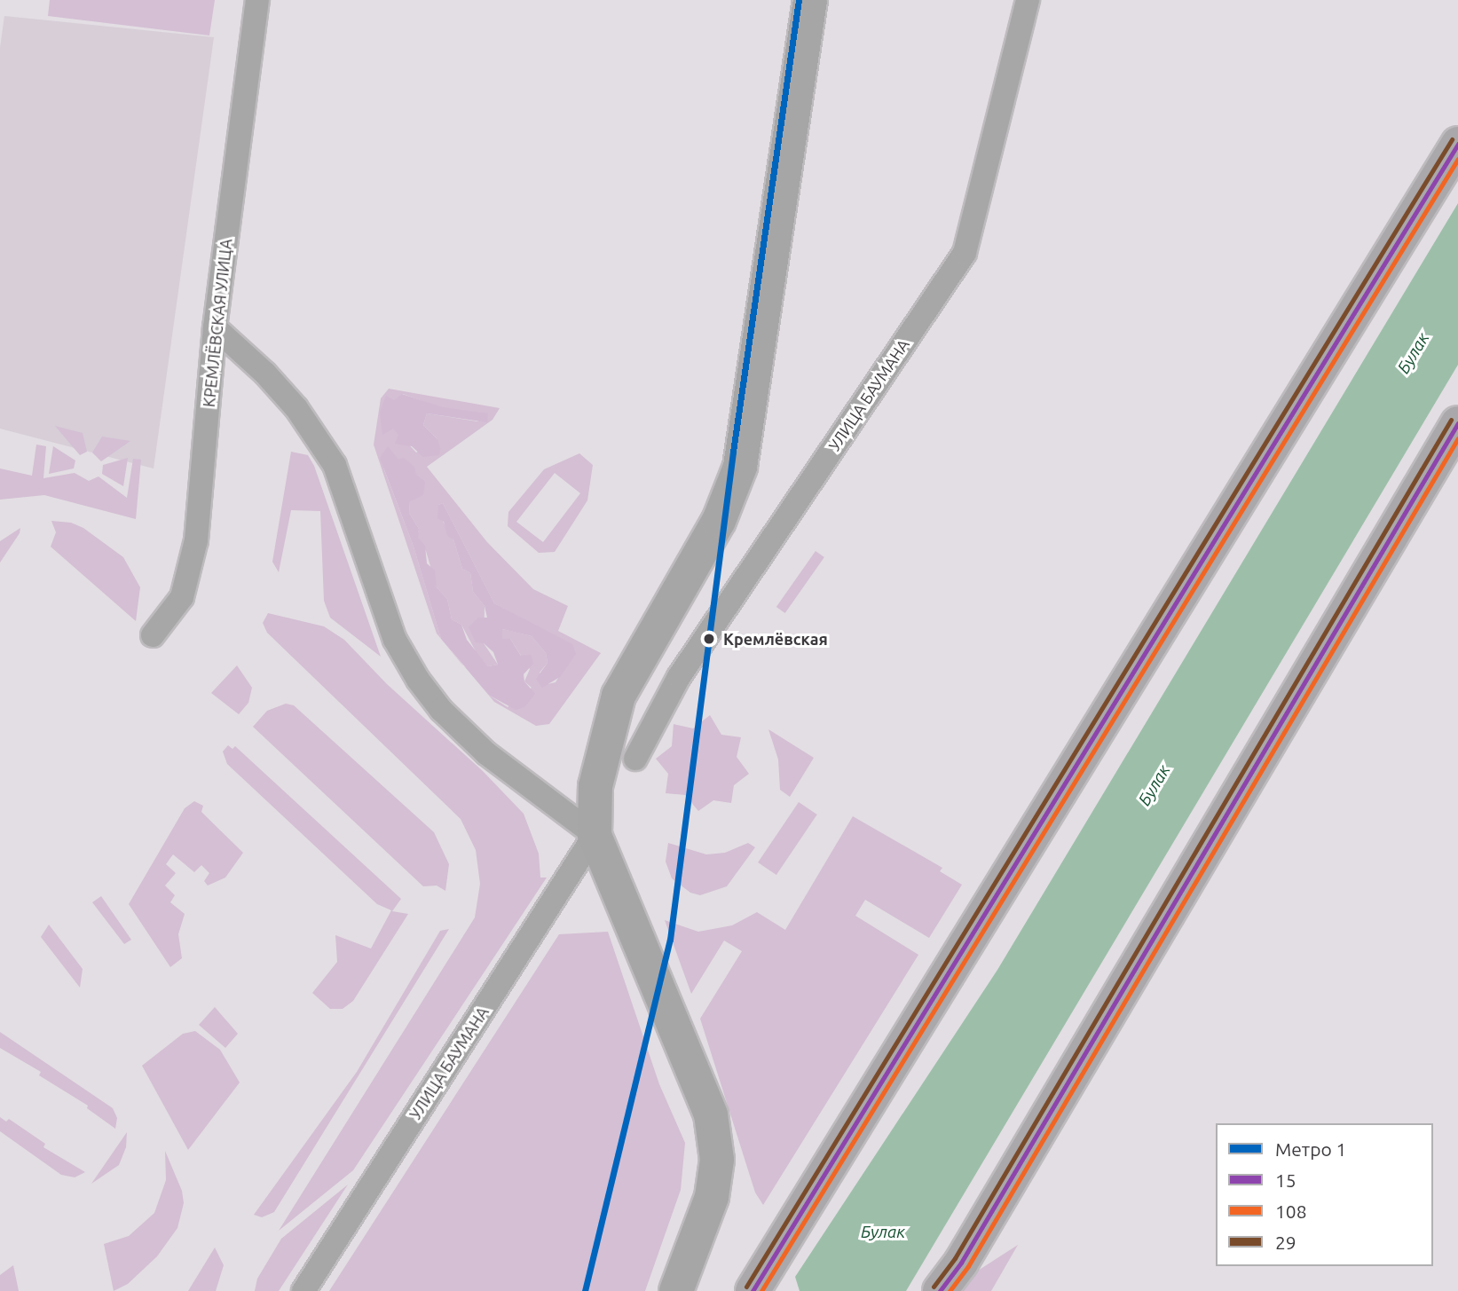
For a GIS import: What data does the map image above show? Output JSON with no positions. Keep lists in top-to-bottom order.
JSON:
{
  "streets": {
    "street": ["КРЕМЛЁВСКАЯ УЛИЦА", "УЛИЦА БАУМАНА"]
  },
  "water": ["Булак"],
  "places": ["Кремлёвская"],
  "lines": [
    "metro line 1",
    "transit line 29",
    "transit line 15",
    "transit line 108"
  ],
  "legend": [
    "Метро 1",
    "15",
    "108",
    "29"
  ]
}
